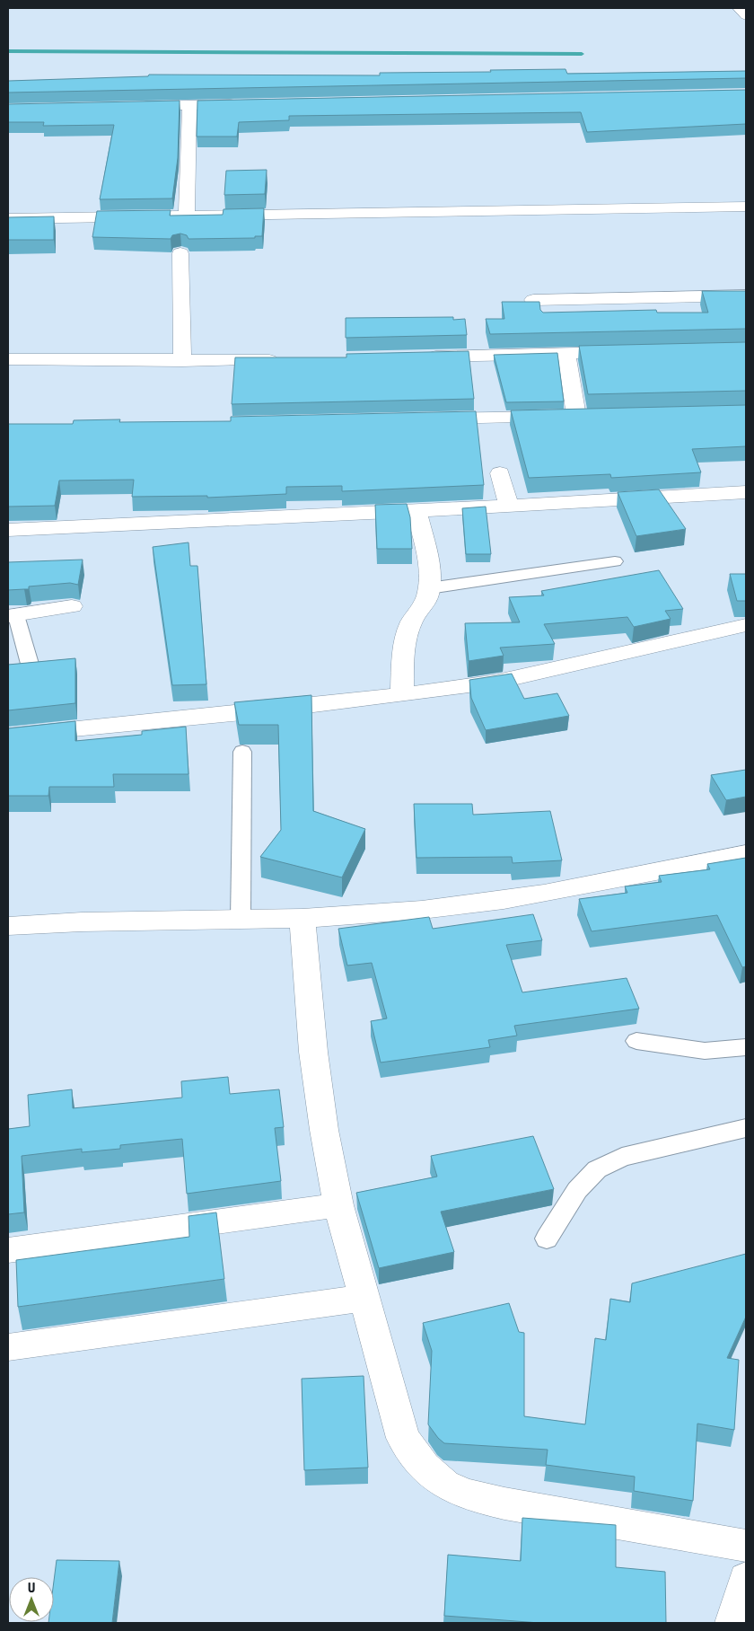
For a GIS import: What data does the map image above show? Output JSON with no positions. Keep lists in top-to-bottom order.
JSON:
{
  "north": "top"
}
